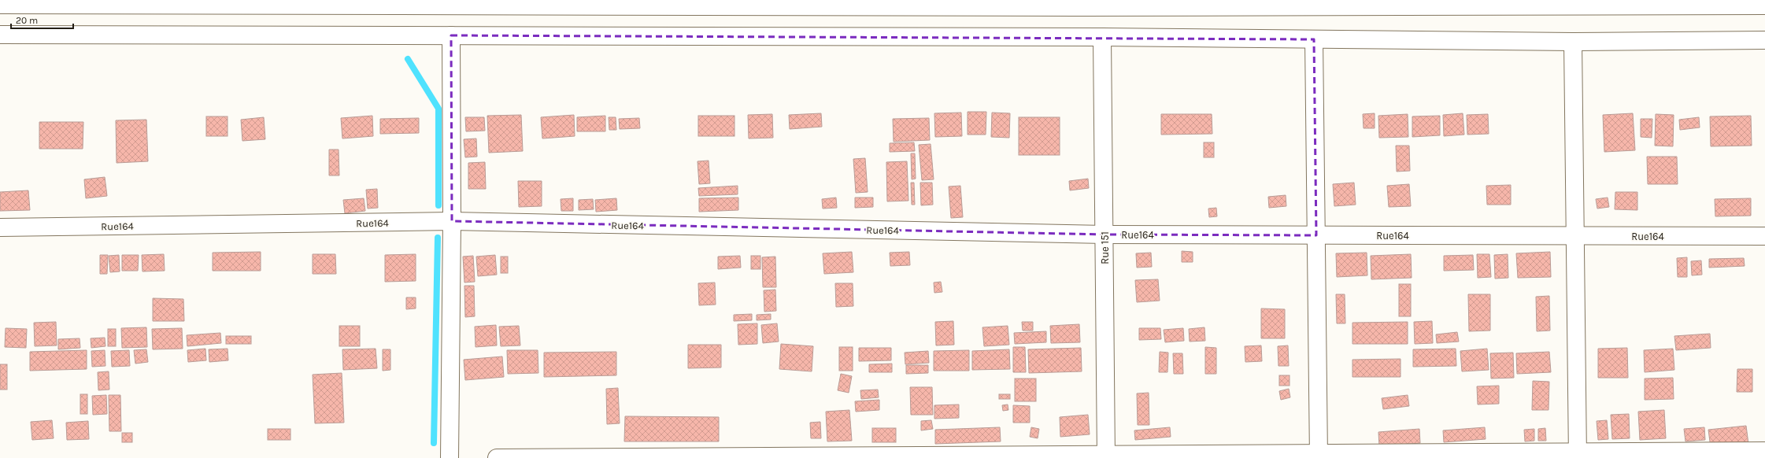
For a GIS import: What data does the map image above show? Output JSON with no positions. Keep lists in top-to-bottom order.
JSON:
{
  "streets": {
    "street": ["Rue164", "Rue 151"]
  },
  "crossings": [
    ["Rue164", "Rue 151"]
  ],
  "scale_bar": "20 m"
}
